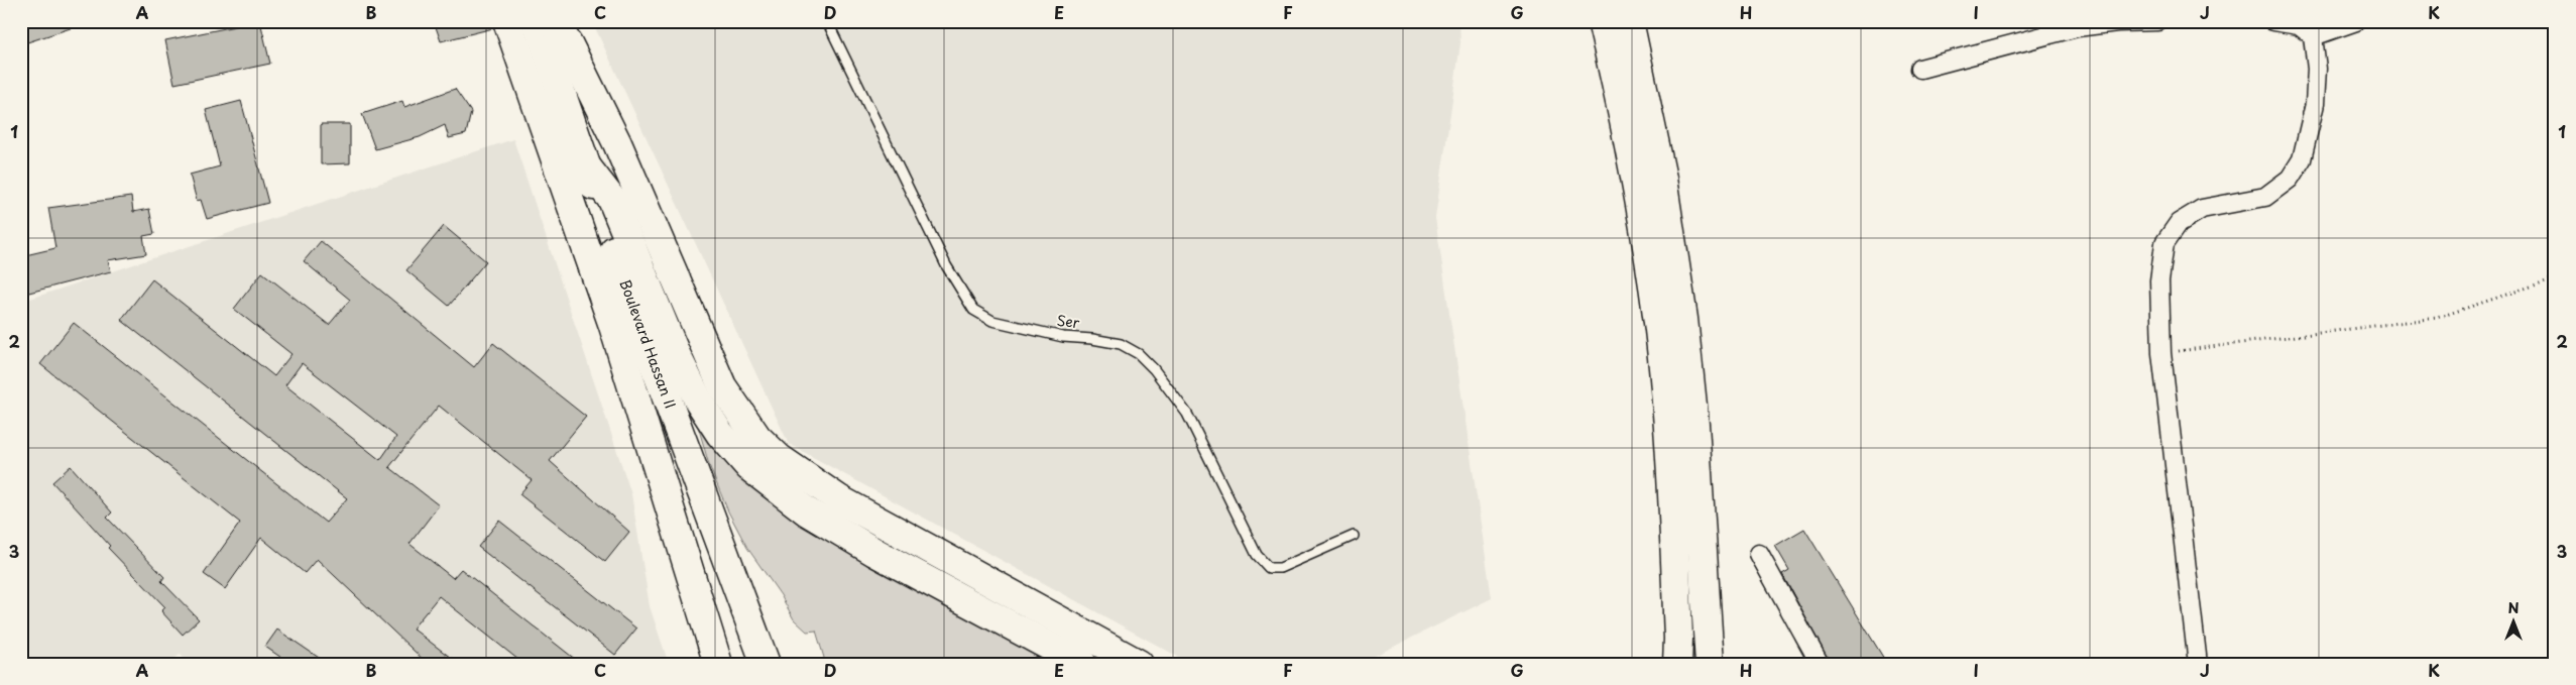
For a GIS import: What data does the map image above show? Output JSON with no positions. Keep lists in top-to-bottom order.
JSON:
{
  "streets": {
    "main road": ["Boulevard Hassan II"],
    "lane": ["Ser"]
  },
  "north": "top",
  "grid": {
    "columns": [
      "A",
      "B",
      "C",
      "D",
      "E",
      "F",
      "G",
      "H",
      "I",
      "J",
      "K"
    ],
    "rows": ["1", "2", "3"]
  }
}
